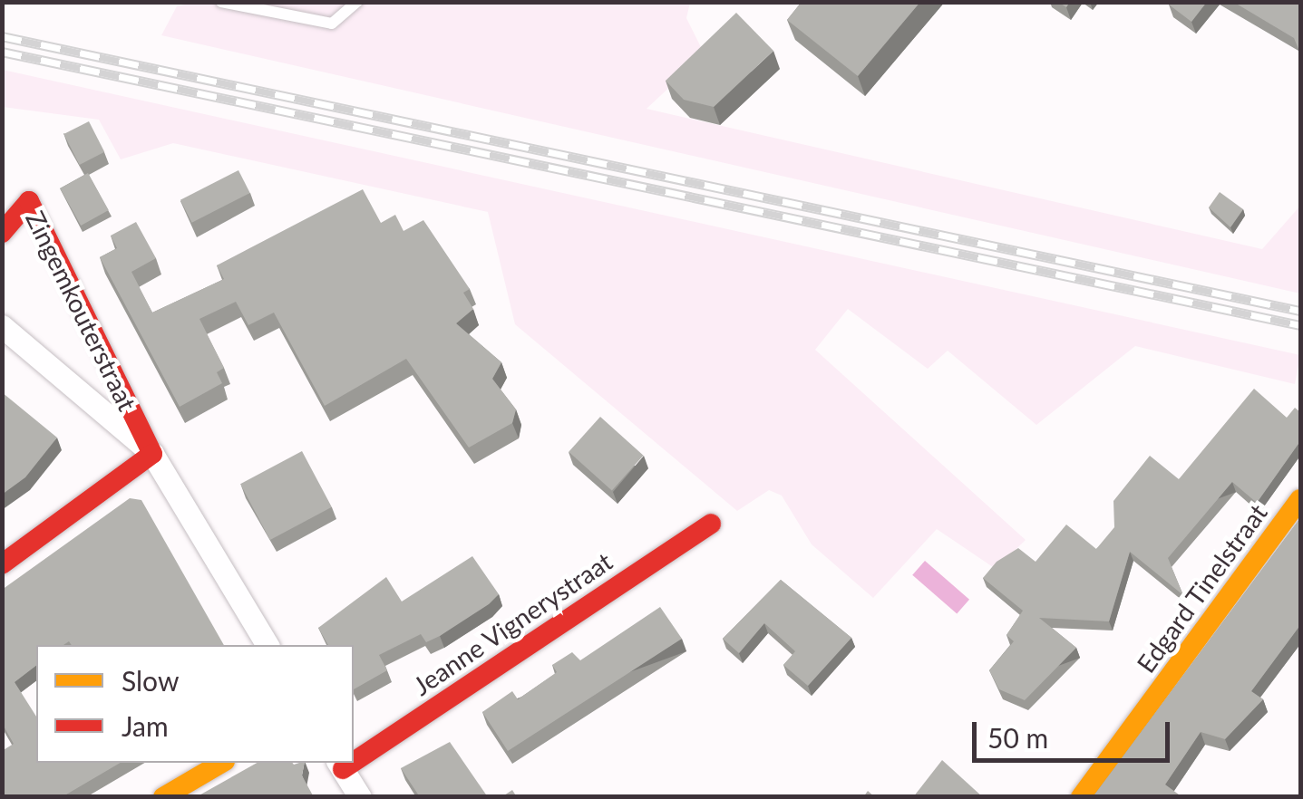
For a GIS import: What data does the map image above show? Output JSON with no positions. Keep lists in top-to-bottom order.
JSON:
{
  "streets": {
    "street": ["Zingemkouterstraat", "Edgard Tinelstraat", "Jeanne Vignerystraat"]
  },
  "legend": ["Slow", "Jam"],
  "scale_bar": "50 m"
}
